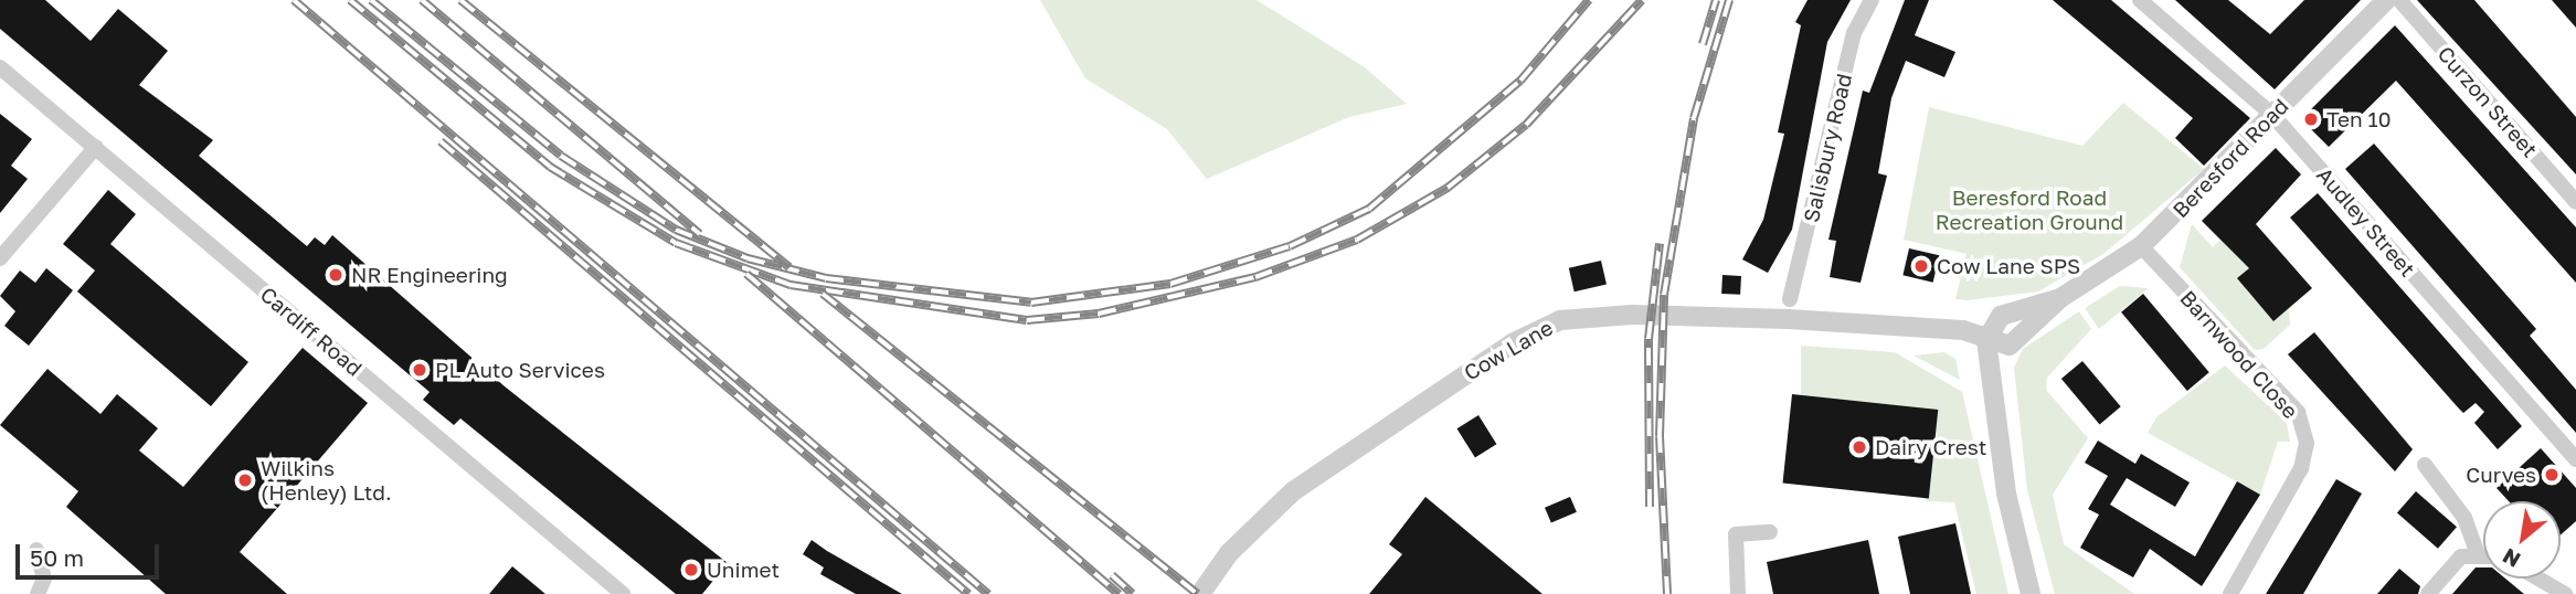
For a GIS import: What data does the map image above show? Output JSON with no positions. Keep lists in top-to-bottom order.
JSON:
{
  "streets": {
    "street": [
      "Curzon Street",
      "Salisbury Road",
      "Beresford Road",
      "Audley Street",
      "Cardiff Road",
      "Cow Lane",
      "Barnwood Close"
    ]
  },
  "crossings": [
    ["Beresford Road", "Audley Street"],
    ["Beresford Road", "Cow Lane"],
    ["Beresford Road", "Barnwood Close"]
  ],
  "parks": ["Beresford Road Recreation Ground"],
  "places": [
    "Ten 10",
    "Cow Lane SPS",
    "NR Engineering",
    "PL Auto Services",
    "Dairy Crest",
    "Curves",
    "Wilkins (Henley) Ltd.",
    "Unimet"
  ],
  "scale_bar": "50 m",
  "north": "bottom left"
}
